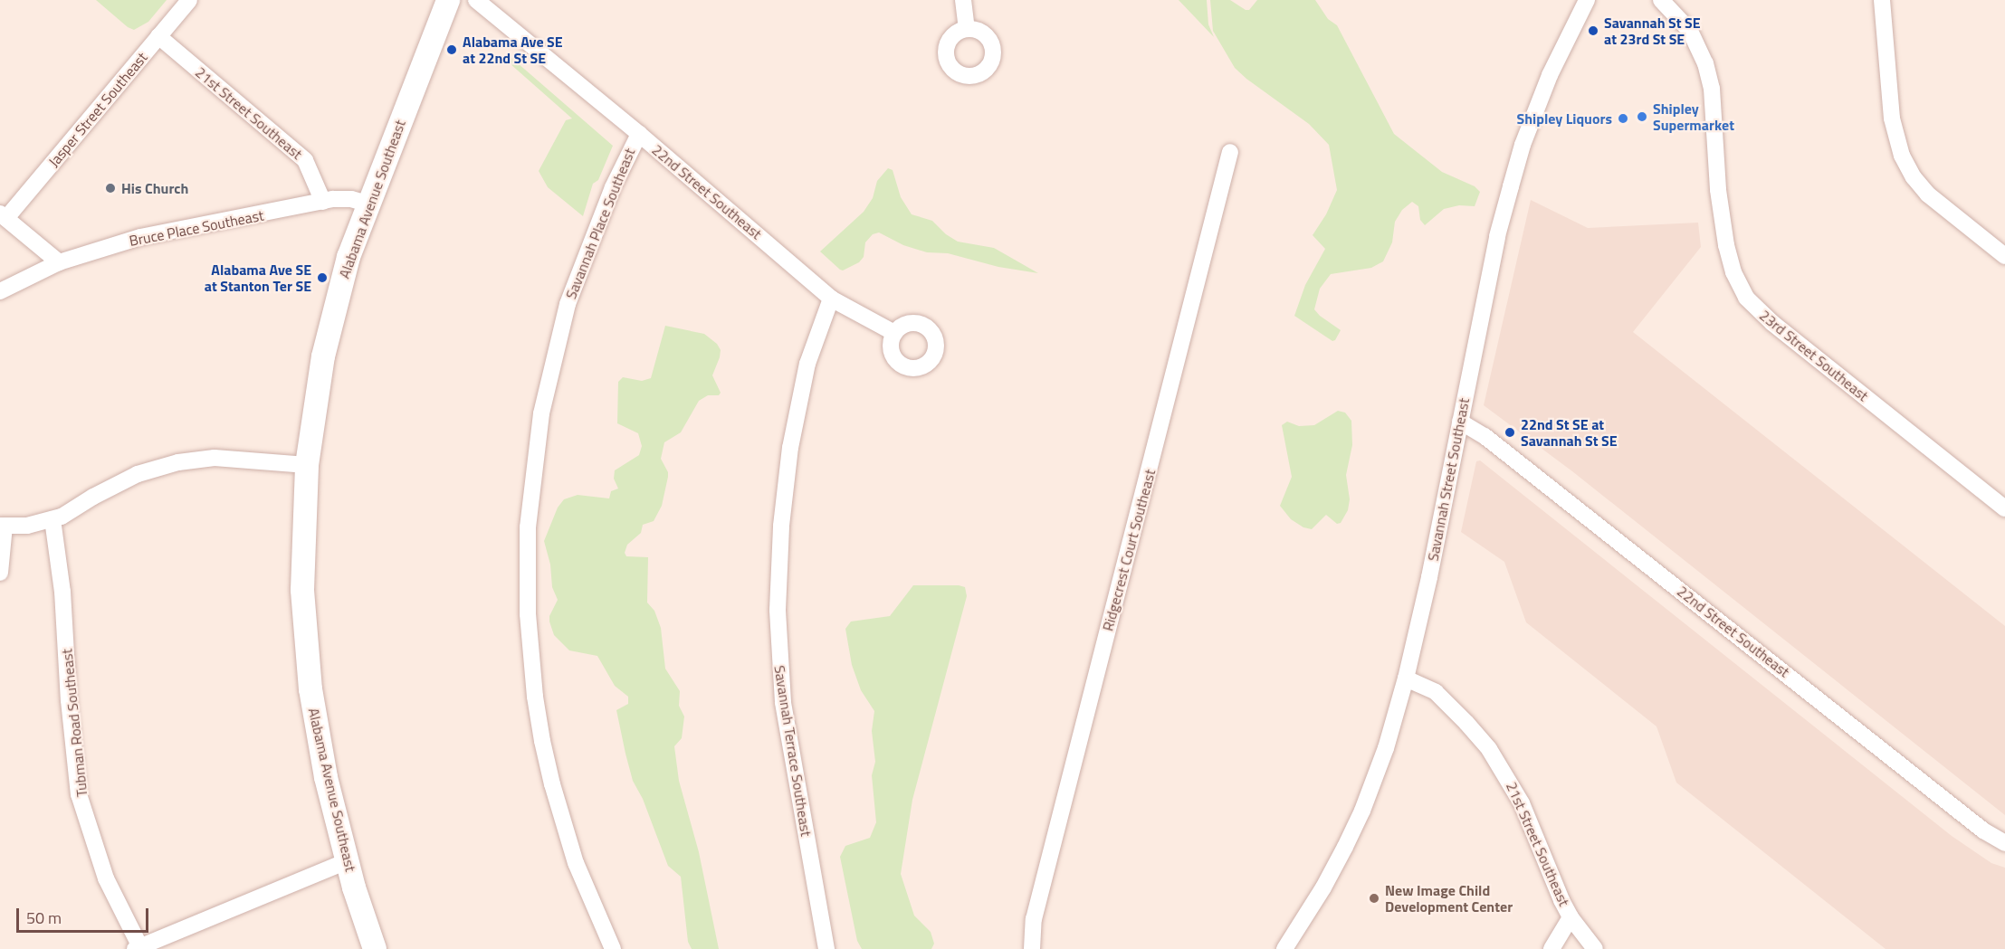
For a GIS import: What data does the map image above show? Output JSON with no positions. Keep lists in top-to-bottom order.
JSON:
{
  "streets": {
    "main road": ["Alabama Avenue Southeast"],
    "street": [
      "Jasper Street Southeast",
      "21st Street Southeast",
      "22nd Street Southeast",
      "Savannah Place Southeast",
      "Bruce Place Southeast",
      "23rd Street Southeast",
      "Savannah Street Southeast",
      "Ridgecrest Court Southeast",
      "Tubman Road Southeast",
      "Savannah Terrace Southeast"
    ]
  },
  "crossings": [
    ["Jasper Street Southeast", "21st Street Southeast"],
    ["21st Street Southeast", "Bruce Place Southeast"],
    ["21st Street Southeast", "Savannah Street Southeast"],
    ["22nd Street Southeast", "Savannah Place Southeast"],
    ["22nd Street Southeast", "Savannah Street Southeast"],
    ["22nd Street Southeast", "Savannah Terrace Southeast"],
    ["Alabama Avenue Southeast", "Bruce Place Southeast"]
  ],
  "places": [
    "Savannah St SE at 23rd St SE",
    "Alabama Ave SE at 22nd St SE",
    "Shipley Supermarket",
    "Shipley Liquors",
    "His Church",
    "Alabama Ave SE at Stanton Ter SE",
    "22nd St SE at Savannah St SE",
    "New Image Child Development Center"
  ],
  "scale_bar": "50 m"
}
